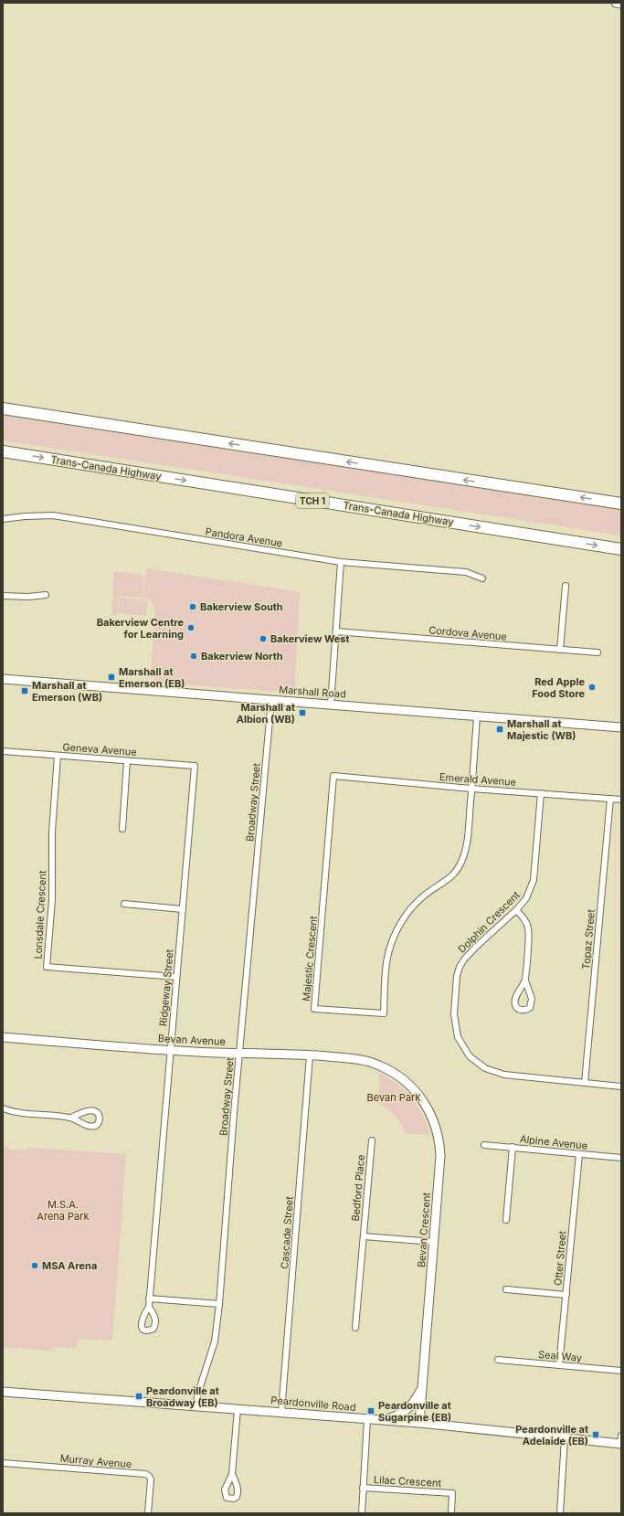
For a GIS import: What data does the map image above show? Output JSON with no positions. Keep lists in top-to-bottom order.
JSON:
{
  "streets": {
    "highway": ["Trans-Canada Highway", "TCH 1"],
    "main road": [
      "Marshall Road",
      "Bevan Avenue",
      "Bevan Crescent",
      "Peardonville Road"
    ],
    "street": [
      "Pandora Avenue",
      "Cordova Avenue",
      "Geneva Avenue",
      "Emerald Avenue",
      "Broadway Street",
      "Lonsdale Crescent",
      "Dolphin Crescent",
      "Topaz Street",
      "Majestic Crescent",
      "Ridgeway Street",
      "Alpine Avenue",
      "Bedford Place",
      "Cascade Street",
      "Otter Street",
      "Seal Way",
      "Murray Avenue",
      "Lilac Crescent"
    ]
  },
  "crossings": [
    ["Marshall Road", "Broadway Street"],
    ["Marshall Road", "Majestic Crescent"],
    ["Geneva Avenue", "Lonsdale Crescent"],
    ["Geneva Avenue", "Ridgeway Street"],
    ["Emerald Avenue", "Dolphin Crescent"],
    ["Emerald Avenue", "Topaz Street"],
    ["Emerald Avenue", "Majestic Crescent"],
    ["Broadway Street", "Bevan Avenue"],
    ["Broadway Street", "Peardonville Road"],
    ["Lonsdale Crescent", "Ridgeway Street"],
    ["Dolphin Crescent", "Topaz Street"],
    ["Ridgeway Street", "Bevan Avenue"],
    ["Bevan Avenue", "Bevan Crescent"],
    ["Bevan Avenue", "Cascade Street"],
    ["Alpine Avenue", "Otter Street"],
    ["Bedford Place", "Bevan Crescent"],
    ["Bevan Crescent", "Peardonville Road"],
    ["Cascade Street", "Peardonville Road"],
    ["Otter Street", "Seal Way"]
  ],
  "parks": ["Bevan Park", "M.S.A. Arena Park"],
  "places": {
    "other": [
      "Bakerview South",
      "Bakerview Centre for Learning",
      "Bakerview West",
      "Bakerview North",
      "Red Apple Food Store",
      "MSA Arena"
    ],
    "transit": [
      "Marshall at Emerson (EB)",
      "Marshall at Emerson (WB)",
      "Marshall at Albion (WB)",
      "Marshall at Majestic (WB)",
      "Peardonville at Broadway (EB)",
      "Peardonville at Sugarpine (EB)",
      "Peardonville at Adelaide (EB)"
    ]
  }
}
